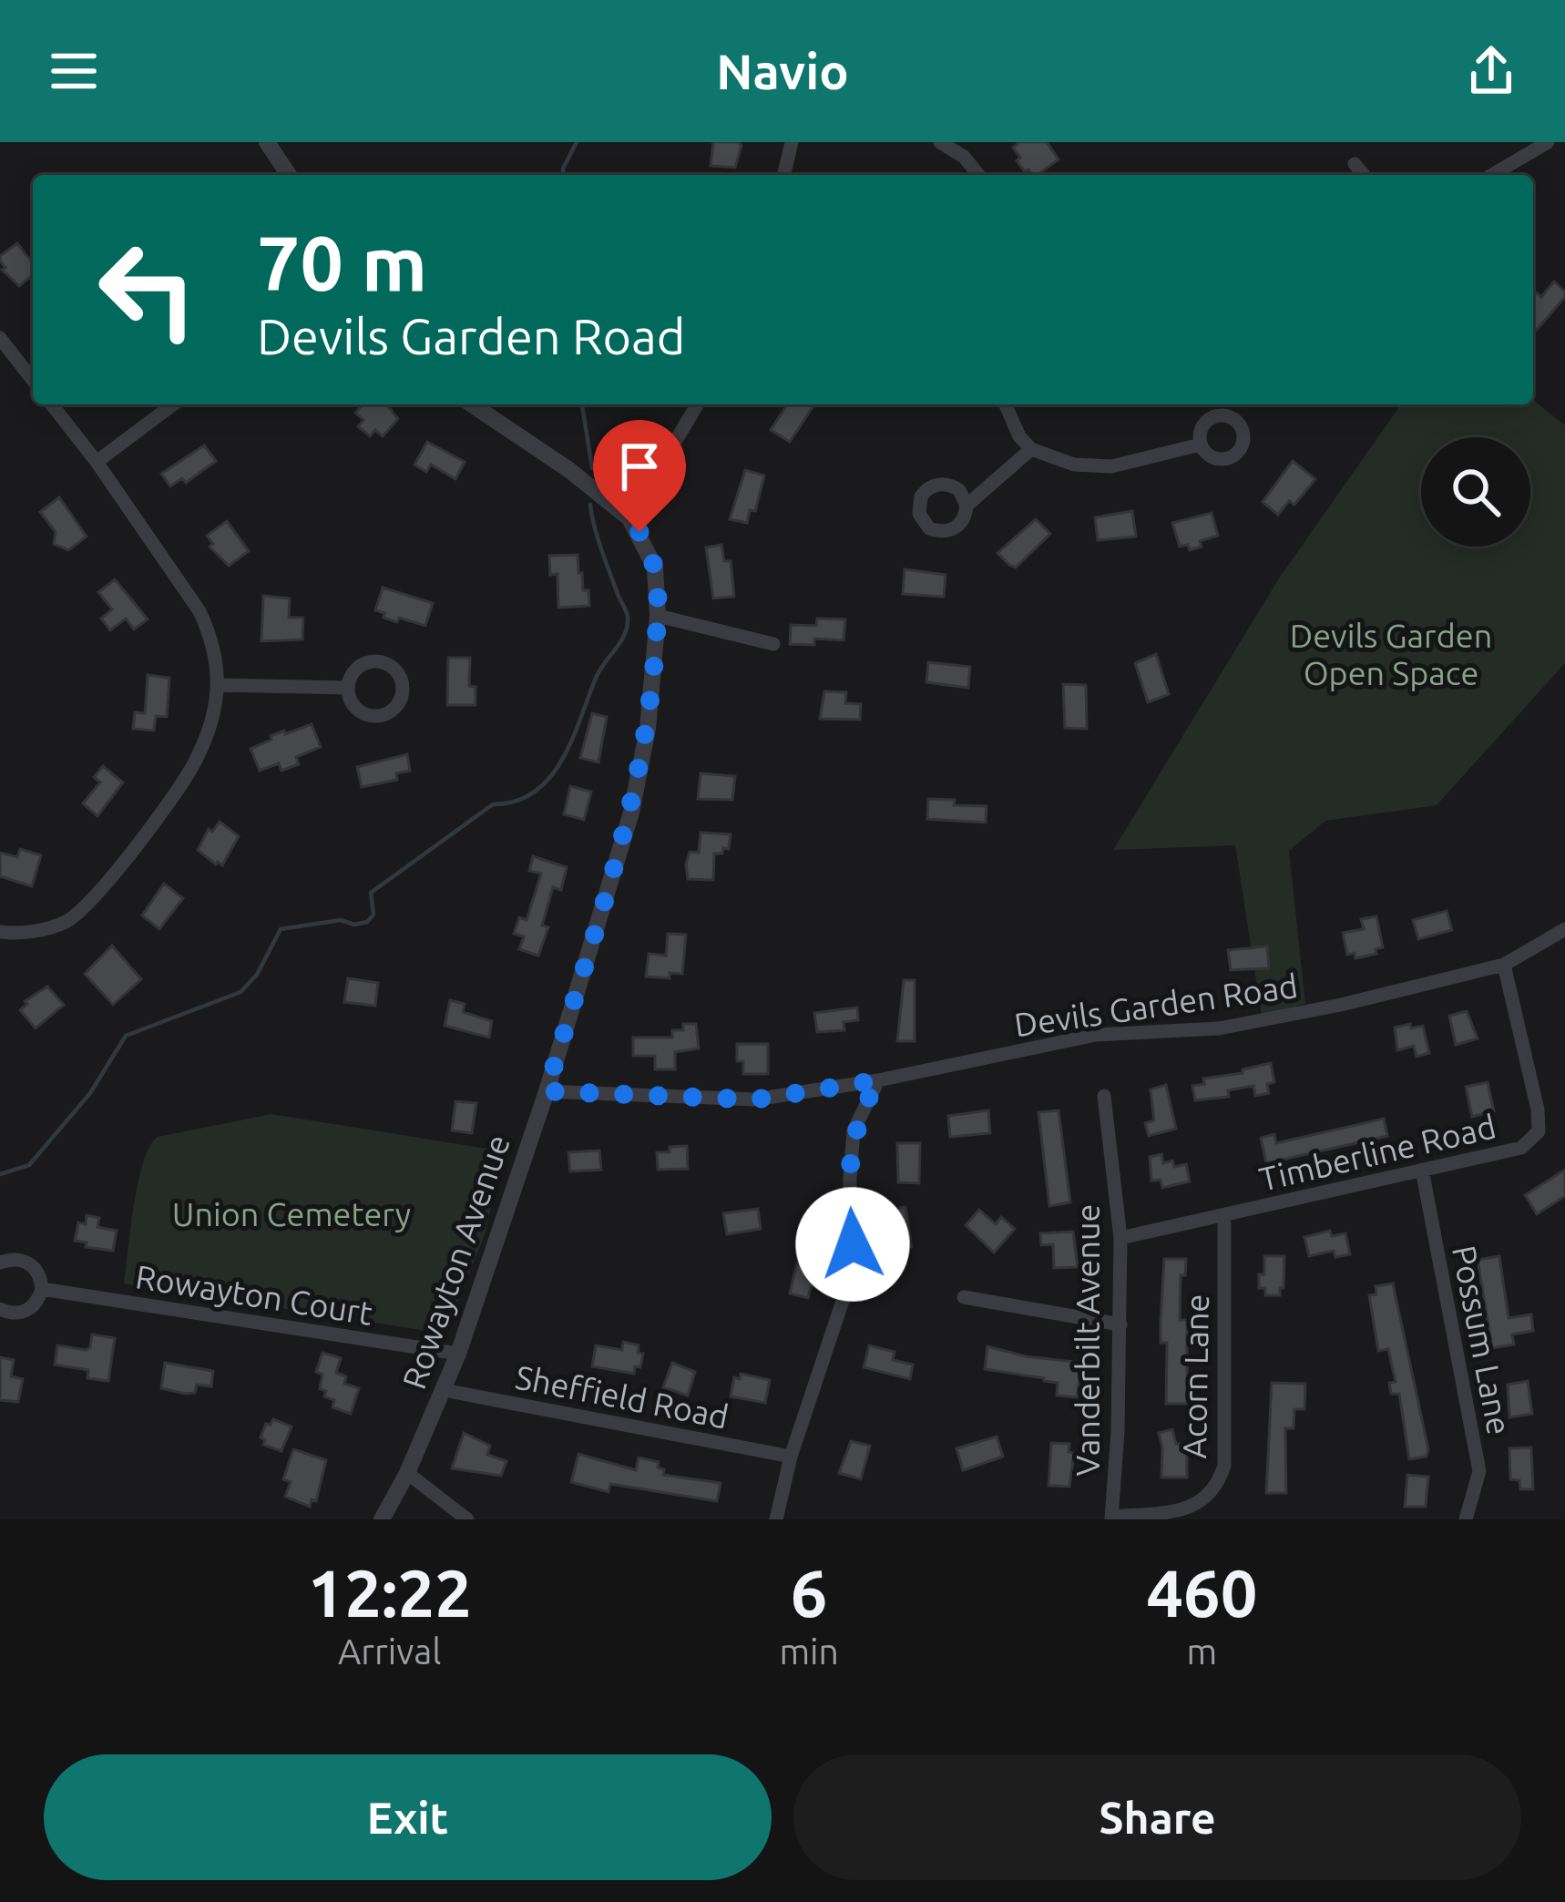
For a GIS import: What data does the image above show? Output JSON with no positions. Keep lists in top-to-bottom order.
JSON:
{
  "streets": {
    "street": [
      "Devils Garden Road",
      "Timberline Road",
      "Rowayton Avenue",
      "Rowayton Court",
      "Vanderbilt Avenue",
      "Possum Lane",
      "Acorn Lane",
      "Sheffield Road"
    ]
  },
  "crossings": [
    ["Devils Garden Road", "Timberline Road"],
    ["Devils Garden Road", "Rowayton Avenue"],
    ["Timberline Road", "Vanderbilt Avenue"],
    ["Timberline Road", "Possum Lane"],
    ["Timberline Road", "Acorn Lane"],
    ["Rowayton Avenue", "Rowayton Court"],
    ["Rowayton Avenue", "Sheffield Road"],
    ["Vanderbilt Avenue", "Acorn Lane"]
  ],
  "parks": ["Devils Garden Open Space", "Union Cemetery"],
  "page": {
    "header": "Navio",
    "turn": ["70 m", "Devils Garden Road"],
    "eta": [
      "12:22",
      "Arrival",
      "6",
      "min",
      "460",
      "m"
    ],
    "buttons": ["Exit", "Share"]
  }
}
